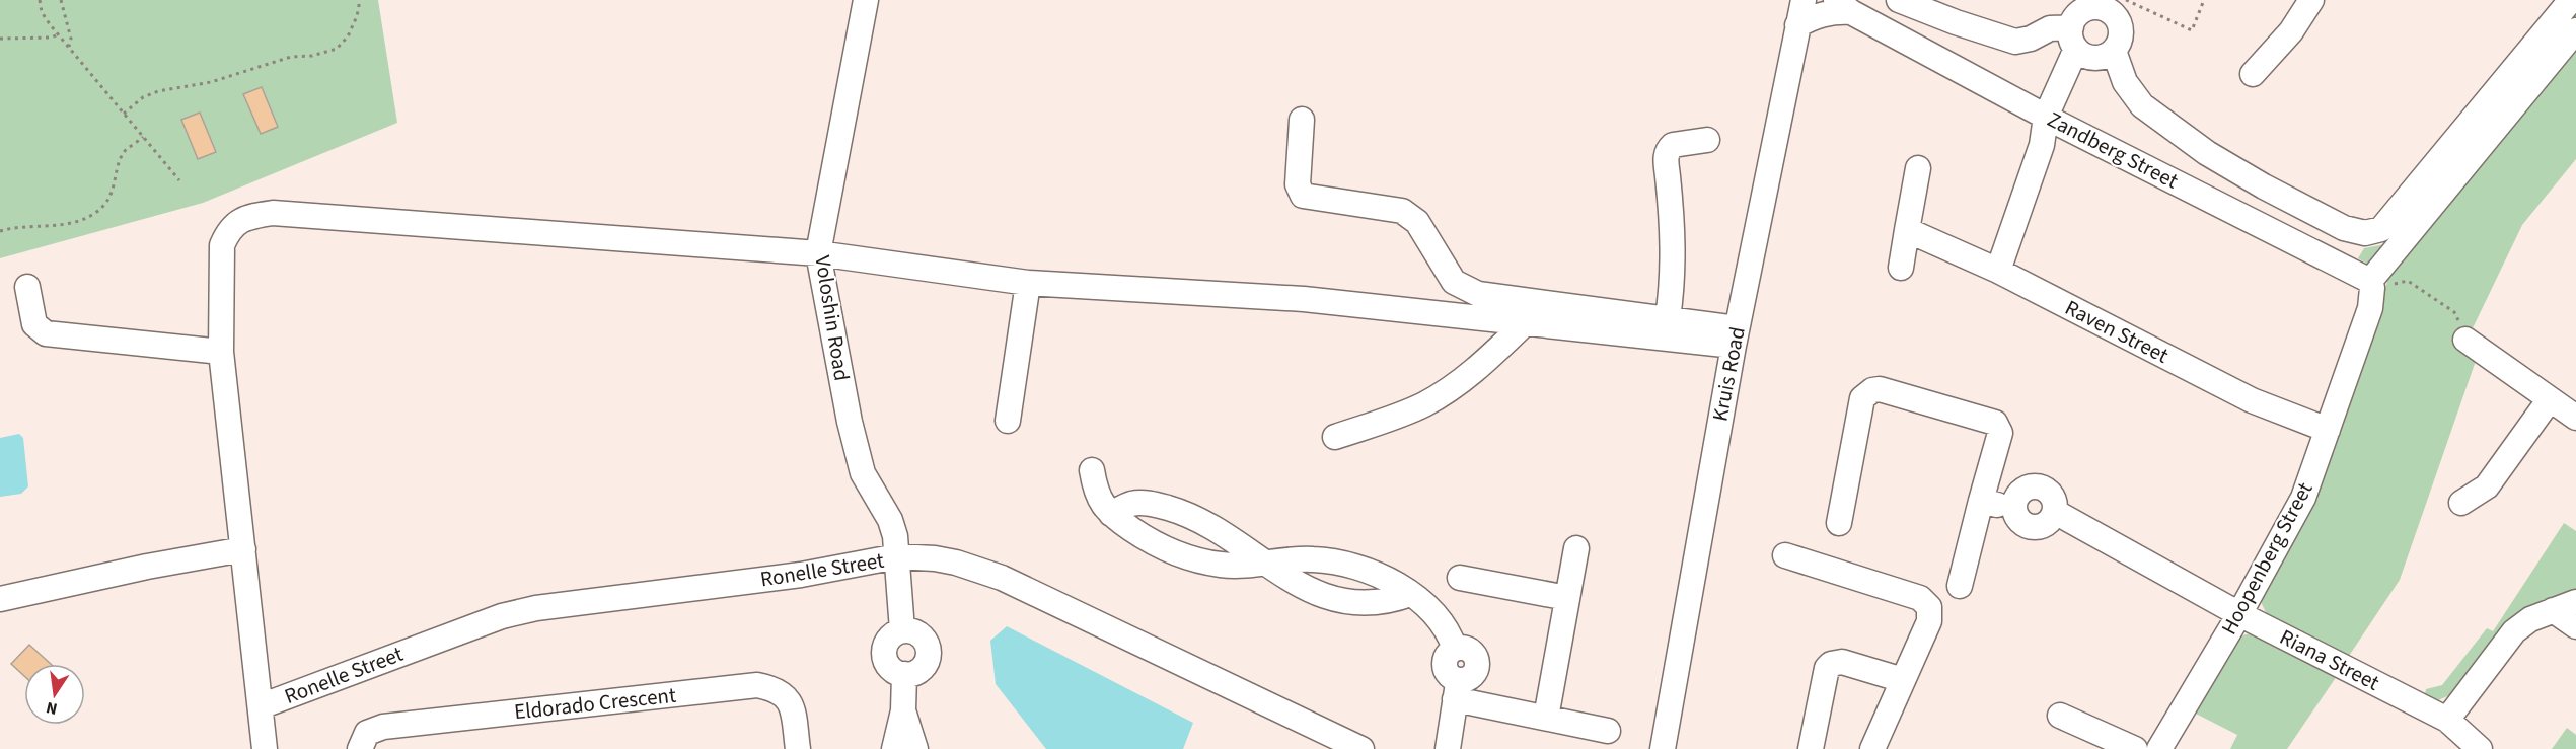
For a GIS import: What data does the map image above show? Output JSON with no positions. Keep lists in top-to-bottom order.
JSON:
{
  "streets": {
    "street": [
      "Zandberg Street",
      "Voloshin Road",
      "Raven Street",
      "Kruis Road",
      "Hoopenberg Street",
      "Ronelle Street",
      "Riana Street",
      "Eldorado Crescent"
    ]
  },
  "crossings": [
    ["Zandberg Street", "Kruis Road"],
    ["Zandberg Street", "Hoopenberg Street"],
    ["Voloshin Road", "Ronelle Street"],
    ["Raven Street", "Hoopenberg Street"],
    ["Hoopenberg Street", "Riana Street"]
  ],
  "north": "bottom"
}
